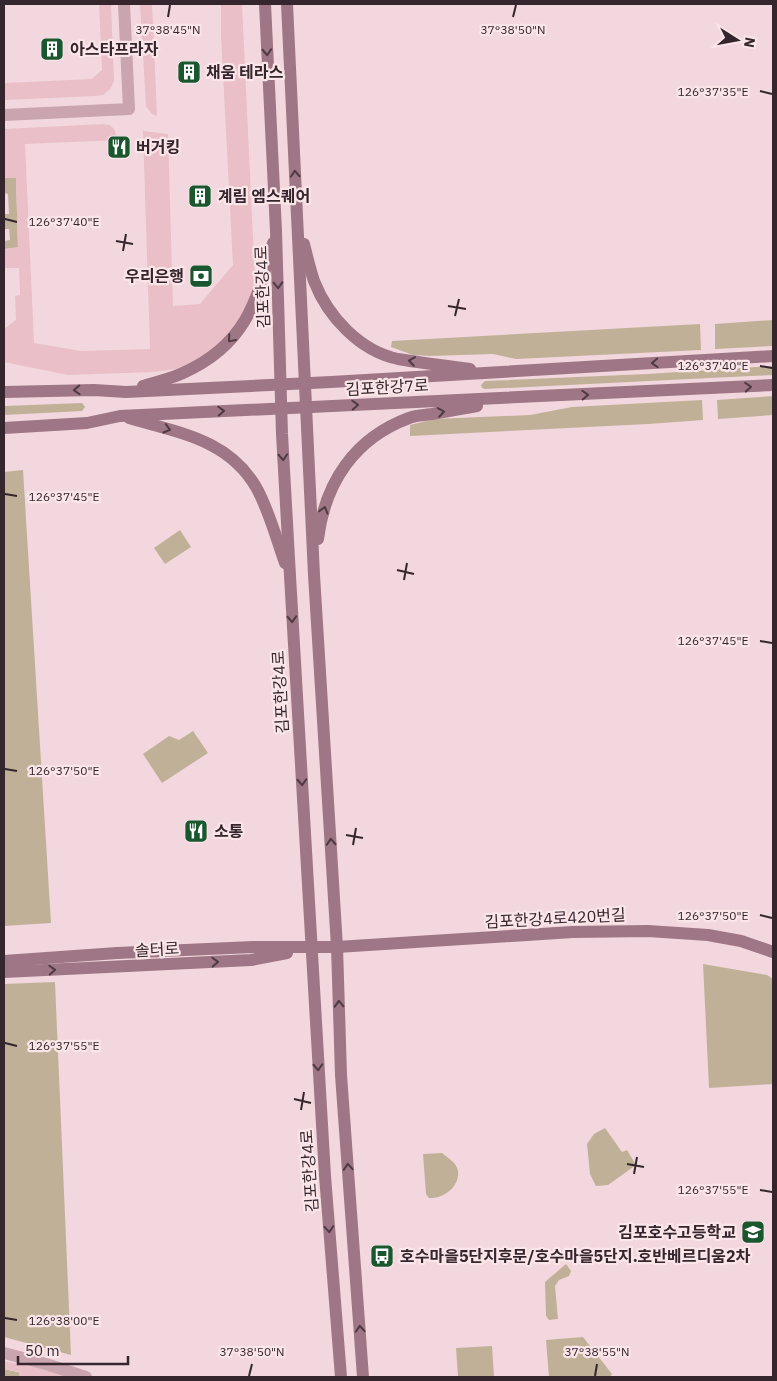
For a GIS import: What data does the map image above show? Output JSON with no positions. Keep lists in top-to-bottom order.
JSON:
{
  "streets": {
    "street": [
      "김포한강4로",
      "김포한강7로",
      "김포한강4로420번길",
      "솔터로"
    ]
  },
  "crossings": [
    ["김포한강4로", "김포한강7로"],
    ["김포한강4로", "솔터로"],
    ["김포한강4로420번길", "솔터로"]
  ],
  "places": {
    "building": ["아스타프라자", "채움 테라스", "계림 엠스퀘어"],
    "restaurant": ["버거킹", "소통"],
    "bank": ["우리은행"],
    "school or university": ["김포호수고등학교"],
    "bus stop": ["호수마을5단지후문/호수마을5단지.호반베르디움2차"]
  },
  "scale_bar": "50 m",
  "north": "right",
  "coordinates": [
    "37°38'45\"N",
    "37°38'50\"N",
    "126°37'35\"E",
    "126°37'40\"E",
    "126°37'45\"E",
    "126°37'50\"E",
    "126°37'55\"E",
    "126°38'00\"E",
    "37°38'55\"N"
  ]
}
